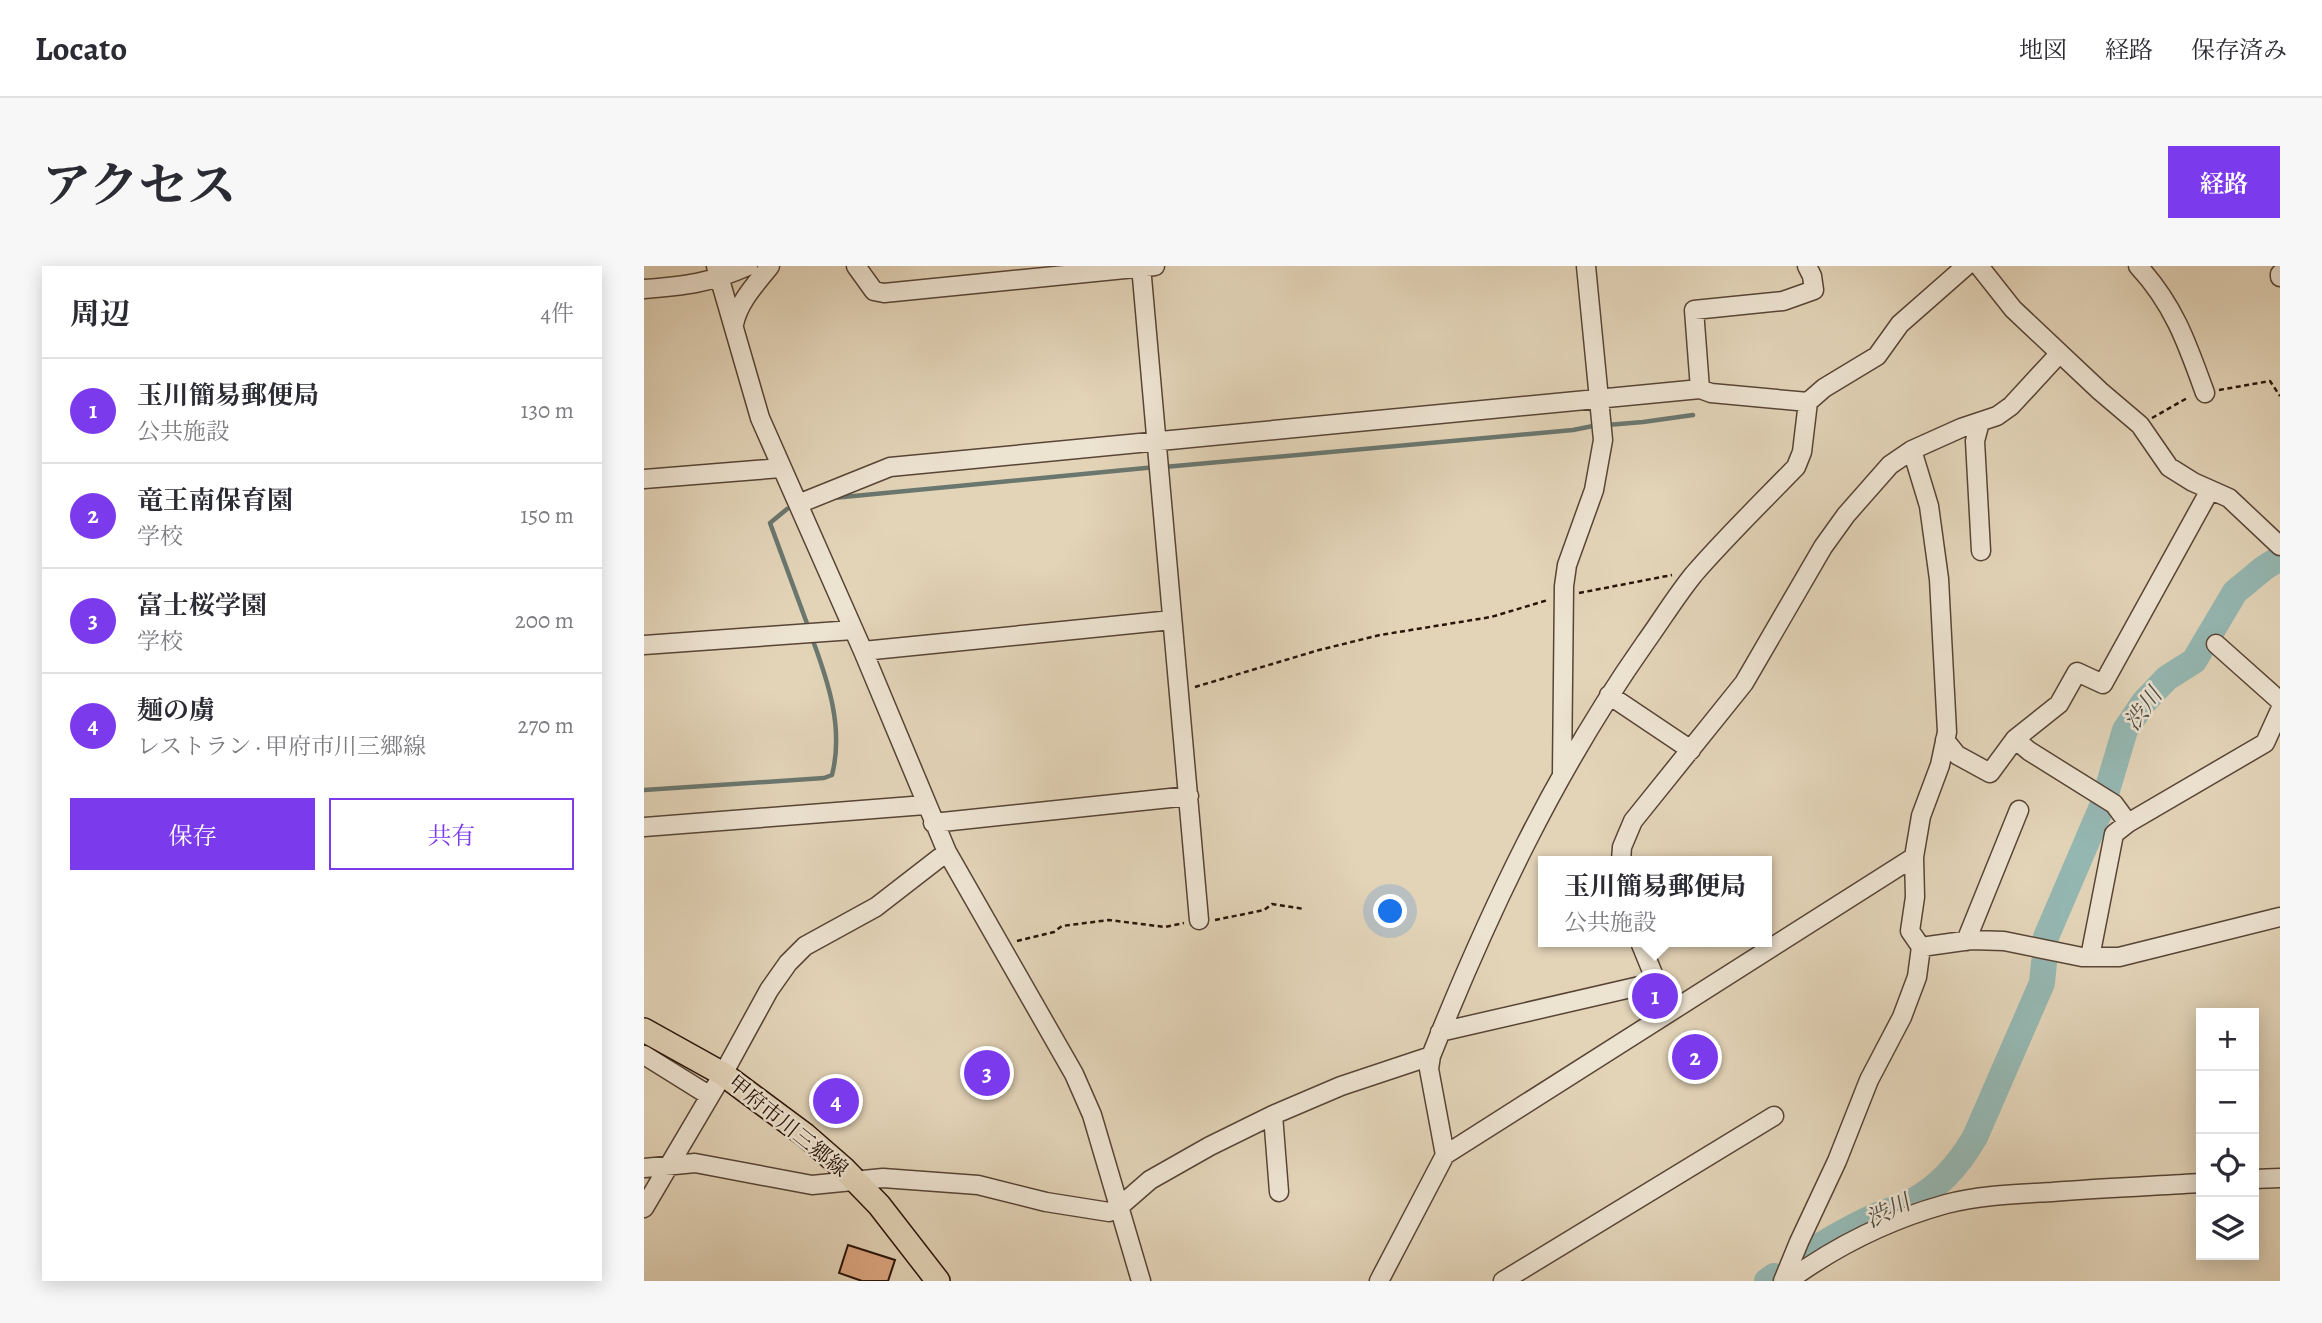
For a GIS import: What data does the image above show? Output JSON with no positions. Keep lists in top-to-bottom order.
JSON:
{
  "streets": {
    "main road": ["甲府市川三郷線"]
  },
  "water": ["渋川"],
  "page": {
    "header": "Locato",
    "nav": ["地図", "経路", "保存済み"],
    "title": "アクセス",
    "buttons": [
      "経路",
      ["保存", "共有"]
    ],
    "heading": ["周辺", "4件"],
    "list": [
      {
        "mark": "1",
        "name": "玉川簡易郵便局",
        "note": "公共施設",
        "value": "130 m"
      },
      {
        "mark": "2",
        "name": "竜王南保育園",
        "note": "学校",
        "value": "150 m"
      },
      {
        "mark": "3",
        "name": "富士桜学園",
        "note": "学校",
        "value": "200 m"
      },
      {
        "mark": "4",
        "name": "麺の虜",
        "note": "レストラン · 甲府市川三郷線",
        "value": "270 m"
      }
    ],
    "popup": ["玉川簡易郵便局", "公共施設"],
    "pins": [
      "1",
      "2",
      "3",
      "4"
    ],
    "map_buttons": ["+", "−"]
  }
}
